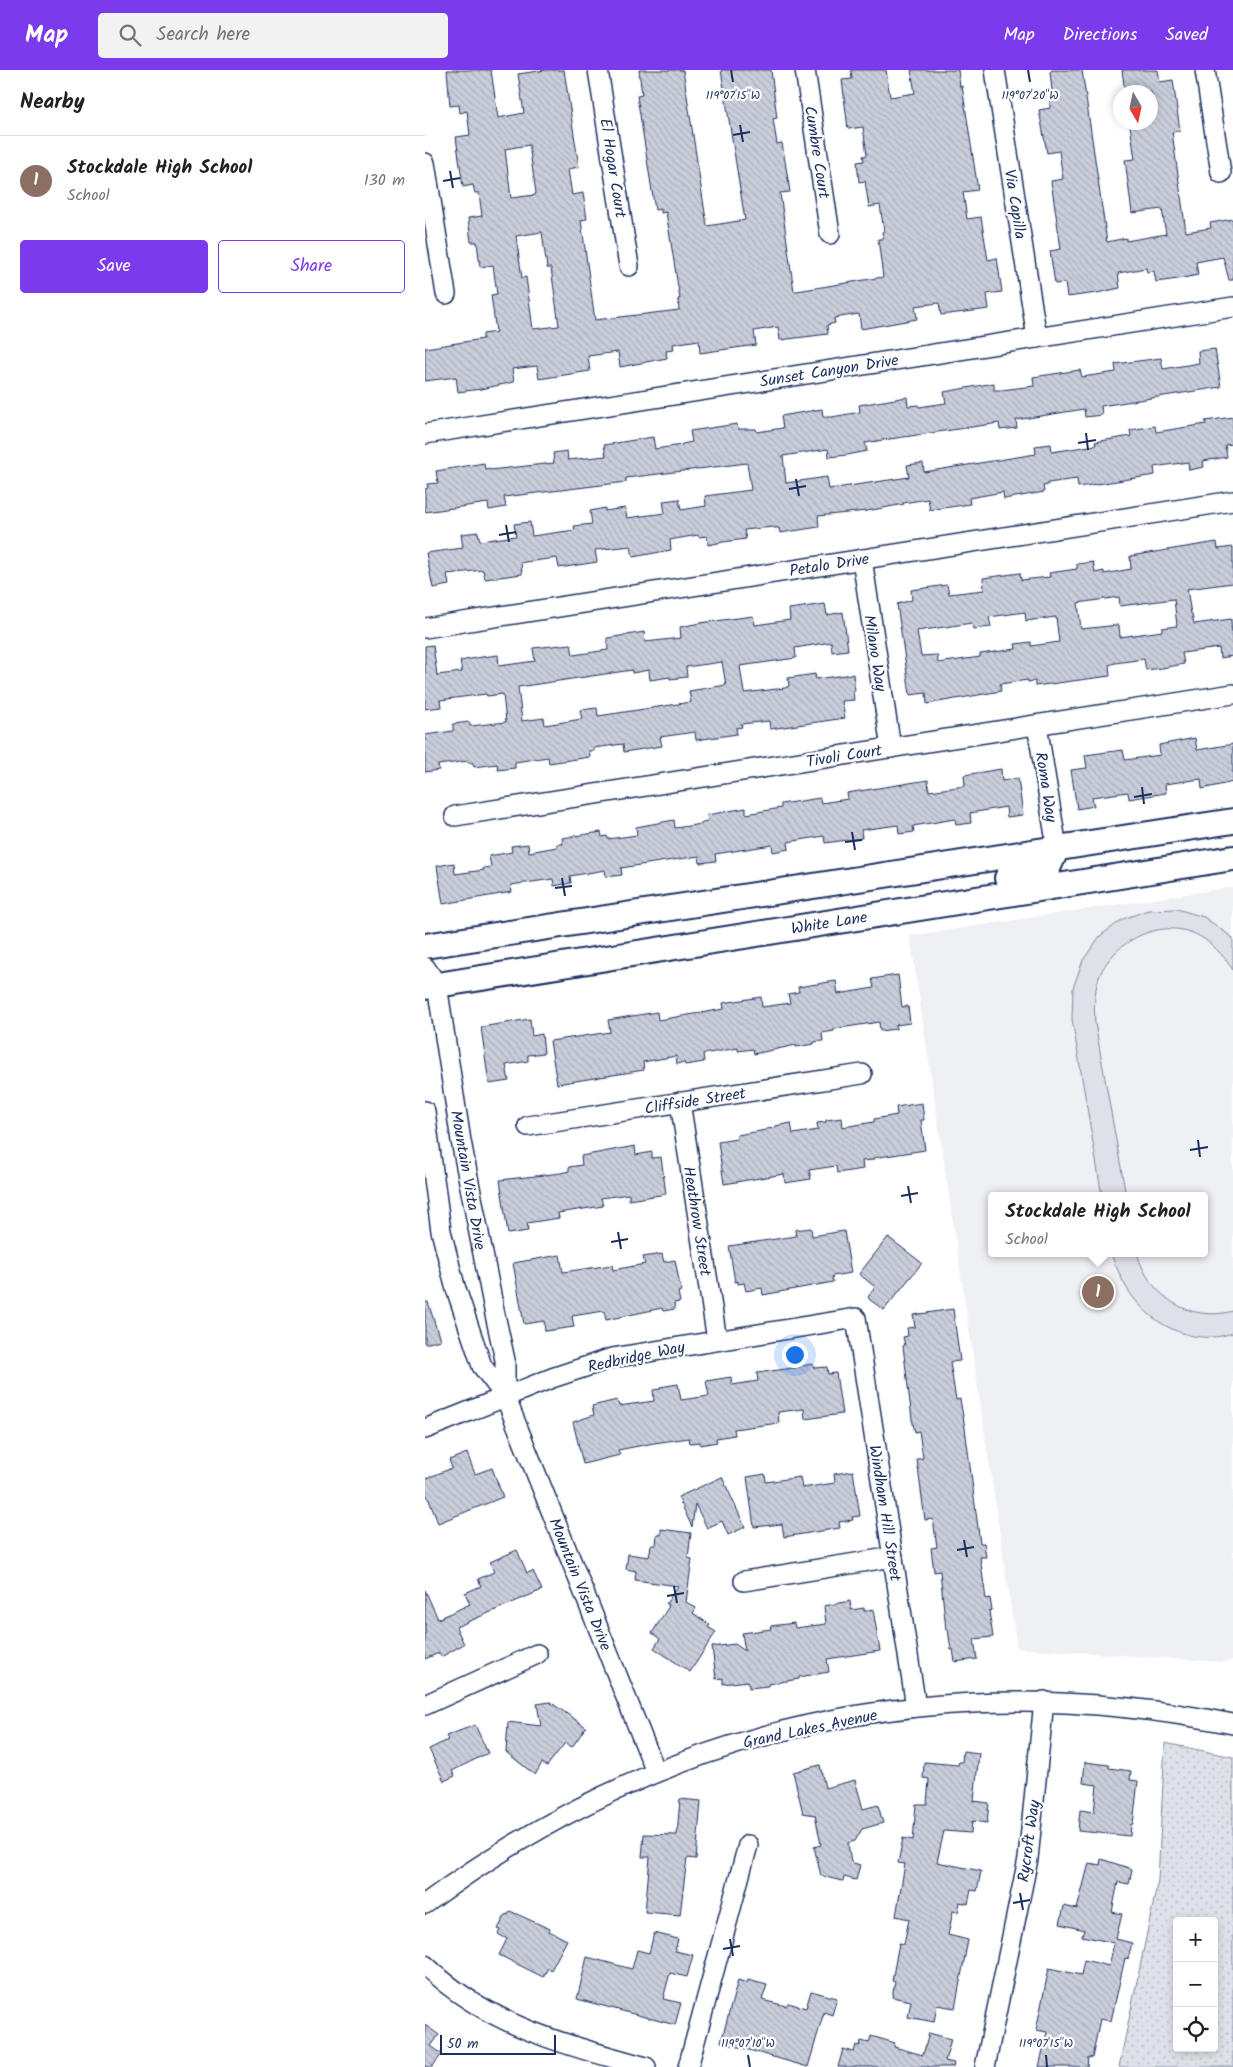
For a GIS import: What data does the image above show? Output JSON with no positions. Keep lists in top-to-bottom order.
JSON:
{
  "streets": {
    "main road": ["White Lane"],
    "street": [
      "Cumbre Court",
      "El Hogar Court",
      "Via Capilla",
      "Sunset Canyon Drive",
      "Petalo Drive",
      "Milano Way",
      "Tivoli Court",
      "Roma Way",
      "Cliffside Street",
      "Mountain Vista Drive",
      "Heathrow Street",
      "Redbridge Way",
      "Windham Hill Street",
      "Grand Lakes Avenue",
      "Rycroft Way"
    ]
  },
  "crossings": [
    ["Via Capilla", "Sunset Canyon Drive"],
    ["Petalo Drive", "Milano Way"],
    ["Milano Way", "Tivoli Court"],
    ["Tivoli Court", "Roma Way"],
    ["White Lane", "Mountain Vista Drive"],
    ["Cliffside Street", "Heathrow Street"],
    ["Mountain Vista Drive", "Redbridge Way"],
    ["Mountain Vista Drive", "Grand Lakes Avenue"],
    ["Heathrow Street", "Redbridge Way"],
    ["Redbridge Way", "Windham Hill Street"],
    ["Windham Hill Street", "Grand Lakes Avenue"],
    ["Grand Lakes Avenue", "Rycroft Way"]
  ],
  "scale_bar": "50 m",
  "north": "bottom",
  "page": {
    "header": "Map",
    "search": "Search here",
    "nav": ["Map", "Directions", "Saved"],
    "heading": "Nearby",
    "list": [
      {
        "mark": "1",
        "name": "Stockdale High School",
        "note": "School",
        "value": "130 m"
      }
    ],
    "buttons": ["Save", "Share"],
    "popup": ["Stockdale High School", "School"],
    "pins": "1",
    "map_buttons": ["+", "−"],
    "scale": "50 m"
  },
  "coordinates": ["119°07'20\"W", "119°07'15\"W", "119°07'10\"W"]
}
